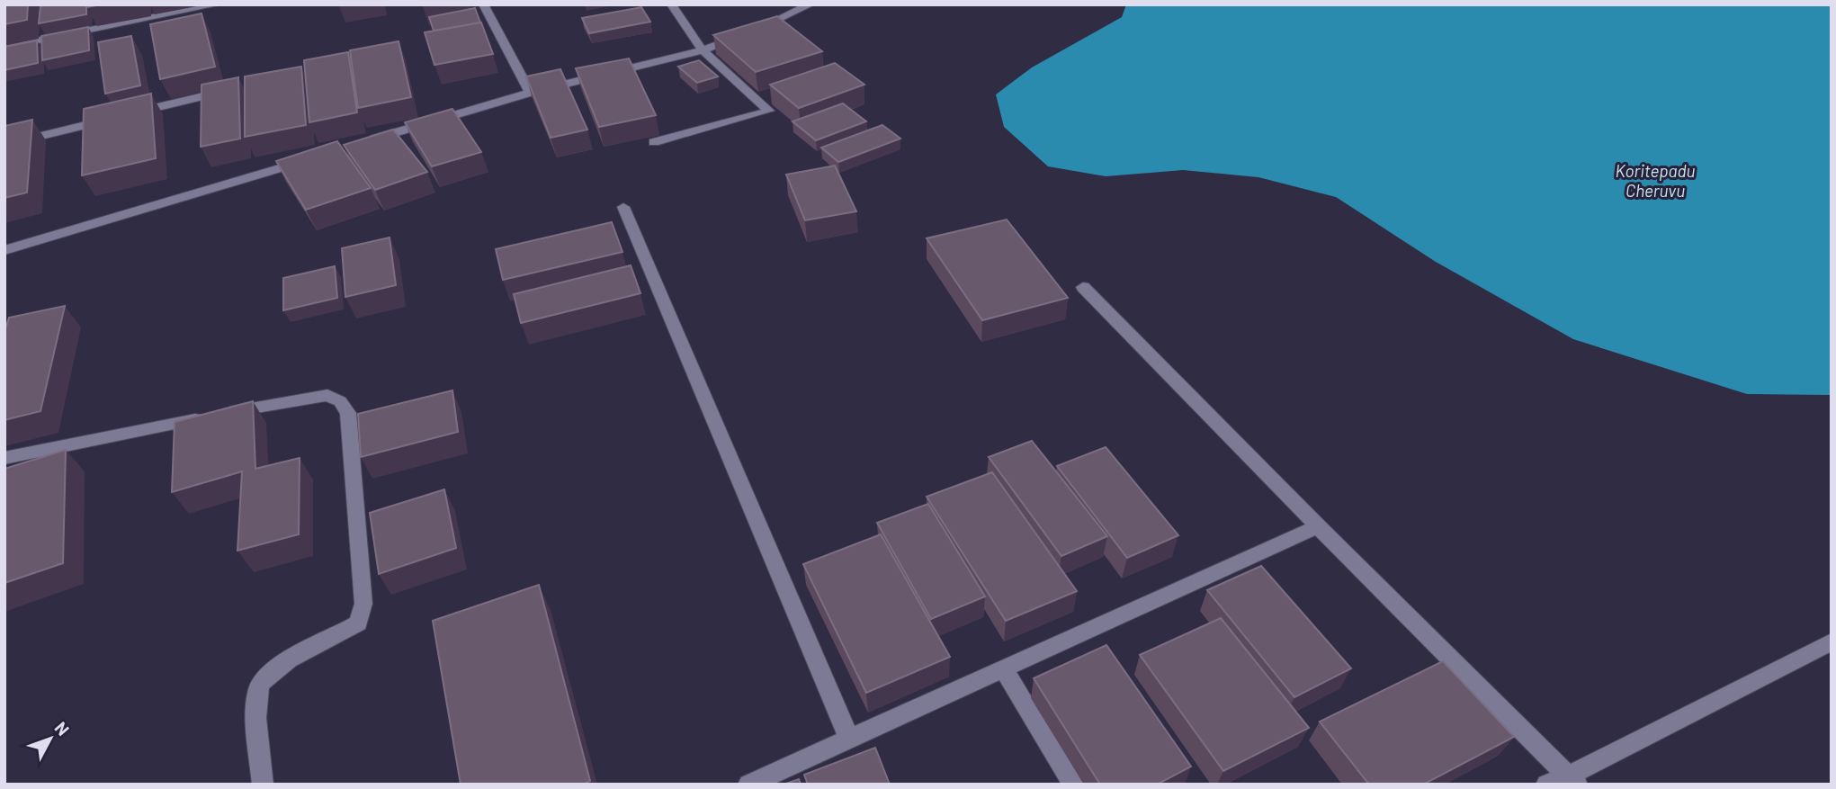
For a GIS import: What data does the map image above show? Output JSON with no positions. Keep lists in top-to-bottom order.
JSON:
{
  "water": ["Koritepadu Cheruvu"],
  "north": "top right"
}
